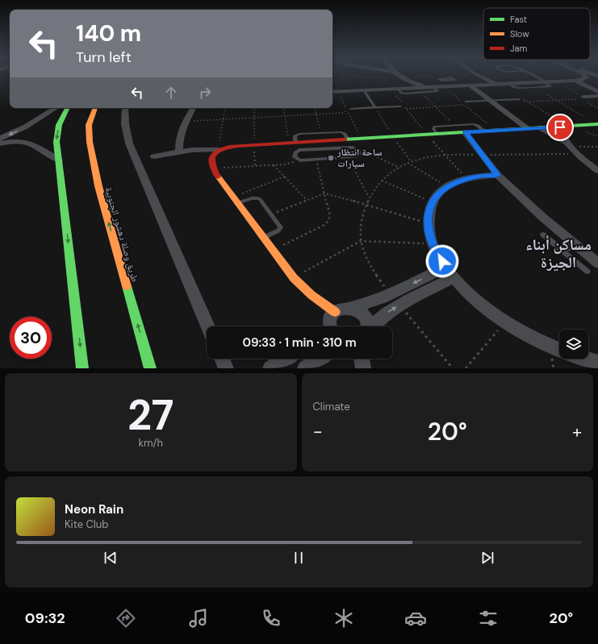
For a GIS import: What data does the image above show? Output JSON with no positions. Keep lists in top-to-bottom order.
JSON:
{
  "streets": {
    "main road": ["طريق وصلة دهشور الجنوبية"]
  },
  "districts": ["مساكن أبناء الجيزة"],
  "places": ["ساحة انتظار سيارات"],
  "legend": ["Fast", "Slow", "Jam"],
  "page": {
    "turn": ["140 m", "Turn left"],
    "limit": "30",
    "trip": "09:33 · 1 min · 310 m",
    "tile": [
      ["27", "km/h"],
      "Climate"
    ],
    "heat": ["−", "20°", "+"],
    "song": ["Neon Rain", "Kite Club"],
    "tabs": ["09:32", "20°"]
  }
}
